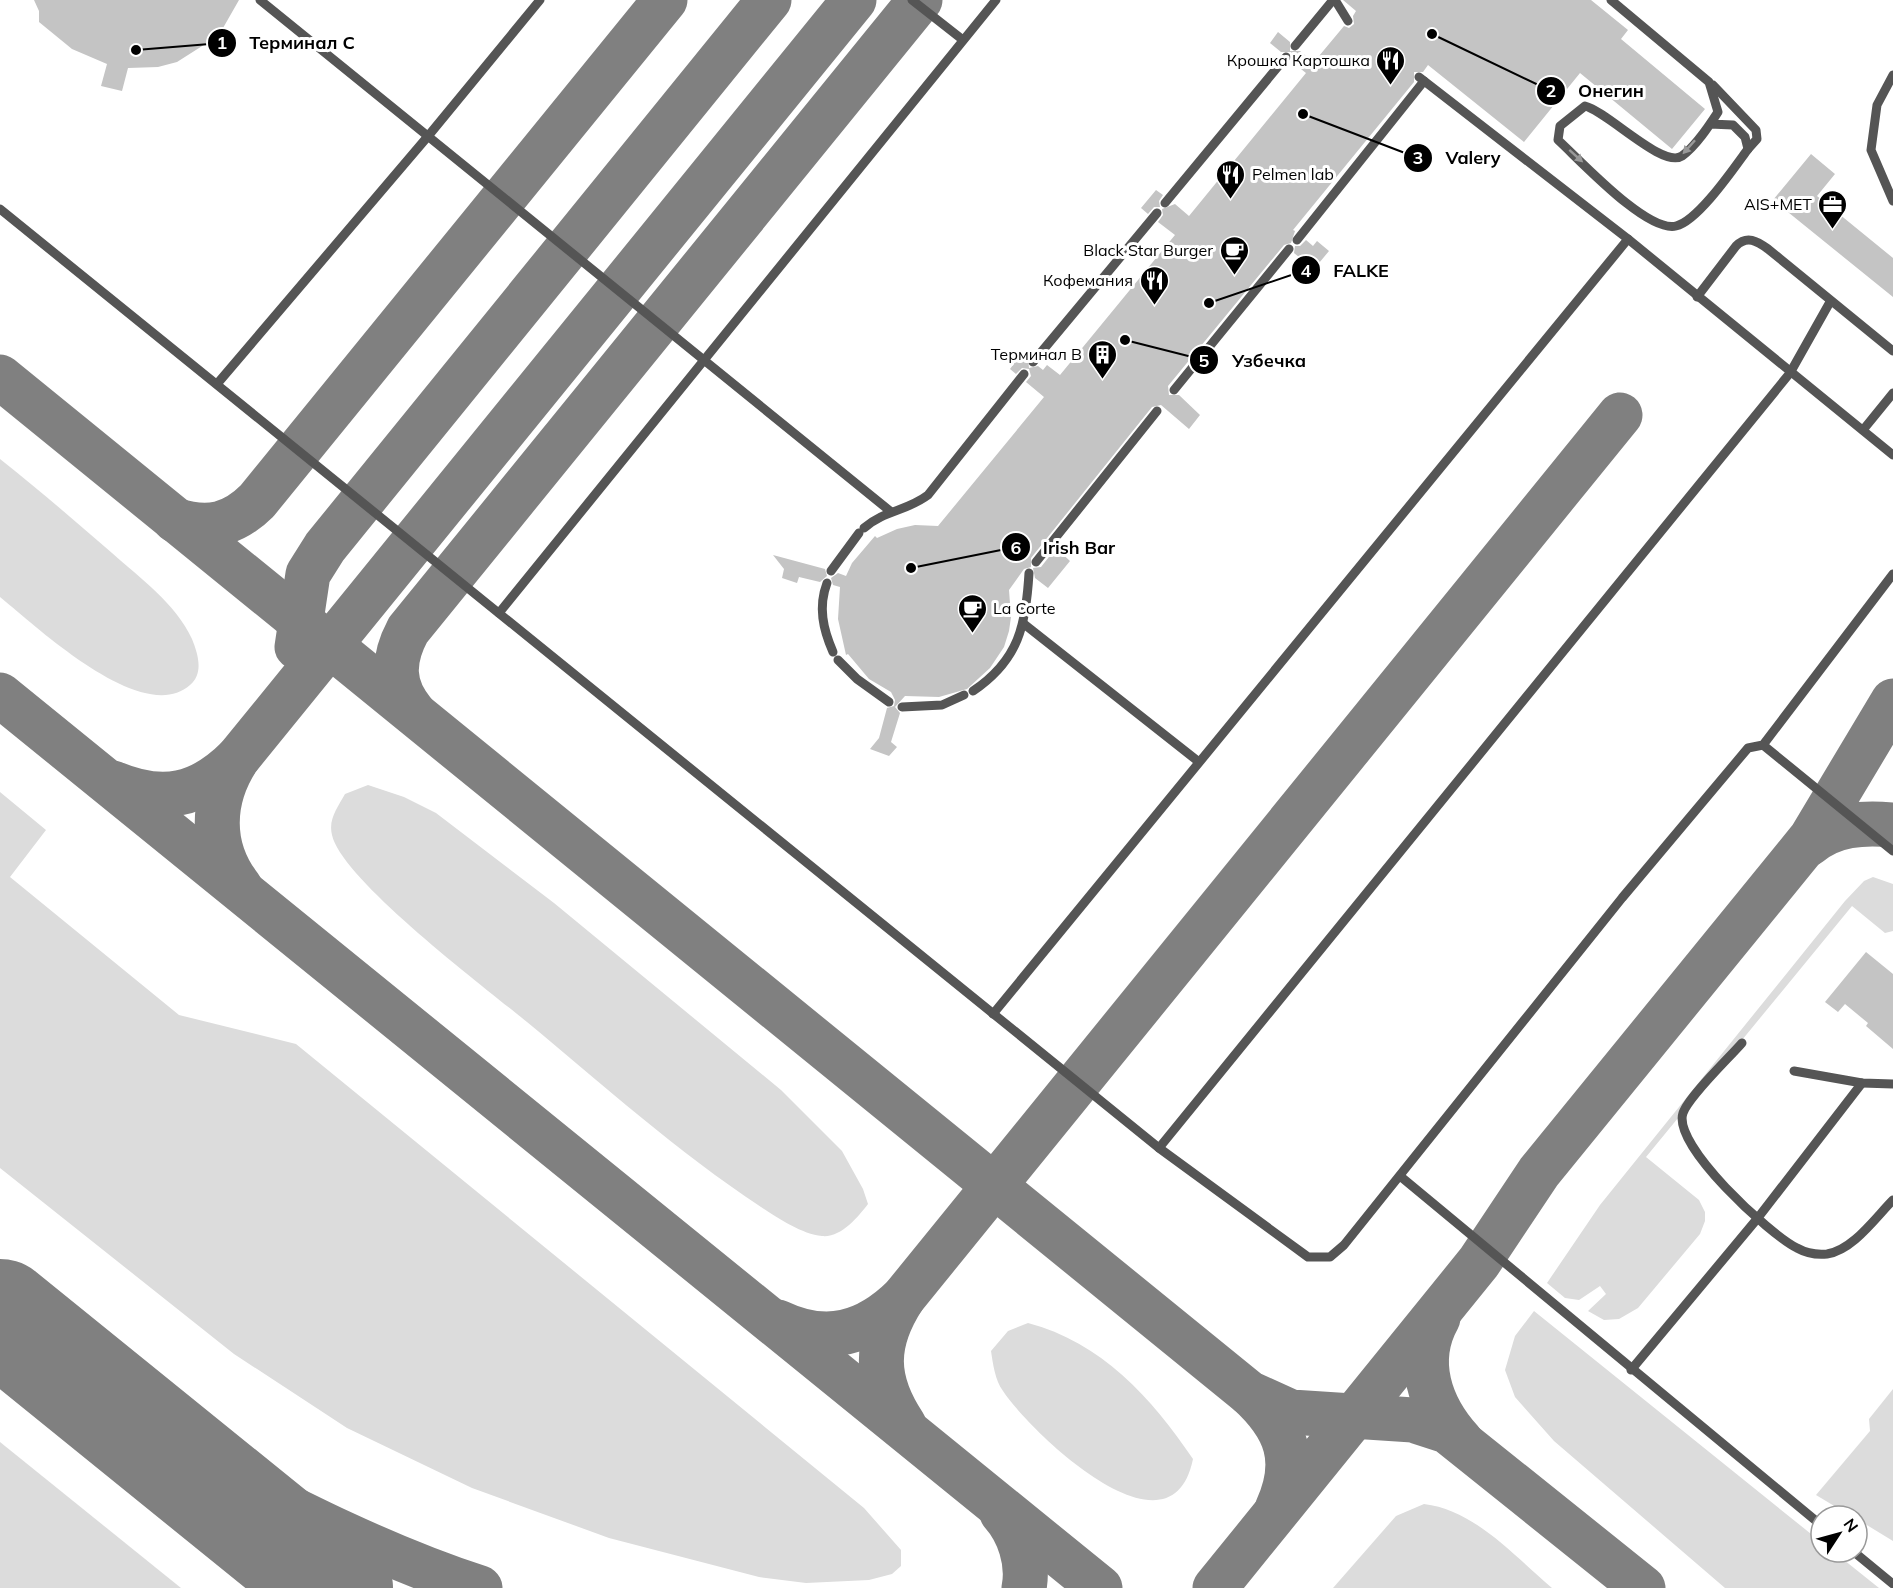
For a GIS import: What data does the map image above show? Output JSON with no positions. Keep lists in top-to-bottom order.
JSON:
{
  "places": {
    "other": [
      "Онегин",
      "Терминал C",
      "Valery",
      "FALKE",
      "Узбечка",
      "Irish Bar"
    ],
    "restaurant": ["Крошка Картошка", "Pelmen lab", "Кофемания"],
    "office": ["AIS+MET"],
    "cafe": ["Black Star Burger", "La Corte"],
    "building": ["Терминал B"]
  },
  "north": "top right"
}
